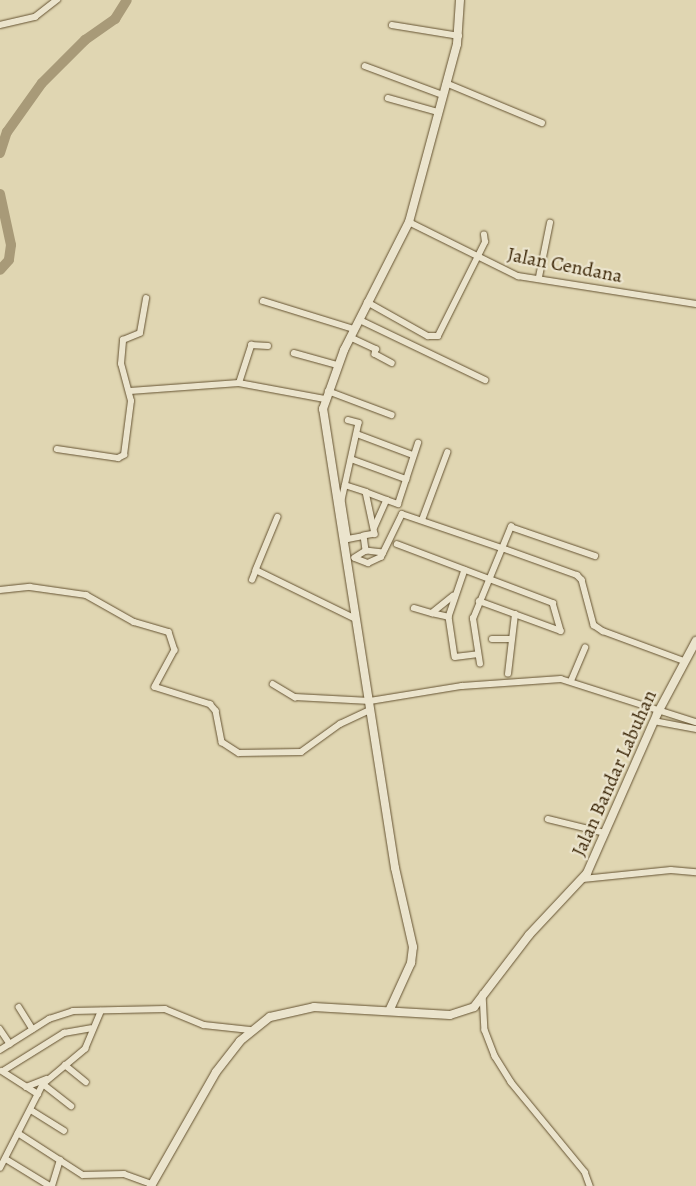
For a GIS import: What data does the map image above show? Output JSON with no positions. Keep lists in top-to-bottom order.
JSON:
{
  "streets": {
    "street": ["Jalan Cendana", "Jalan Bandar Labuhan"]
  }
}
